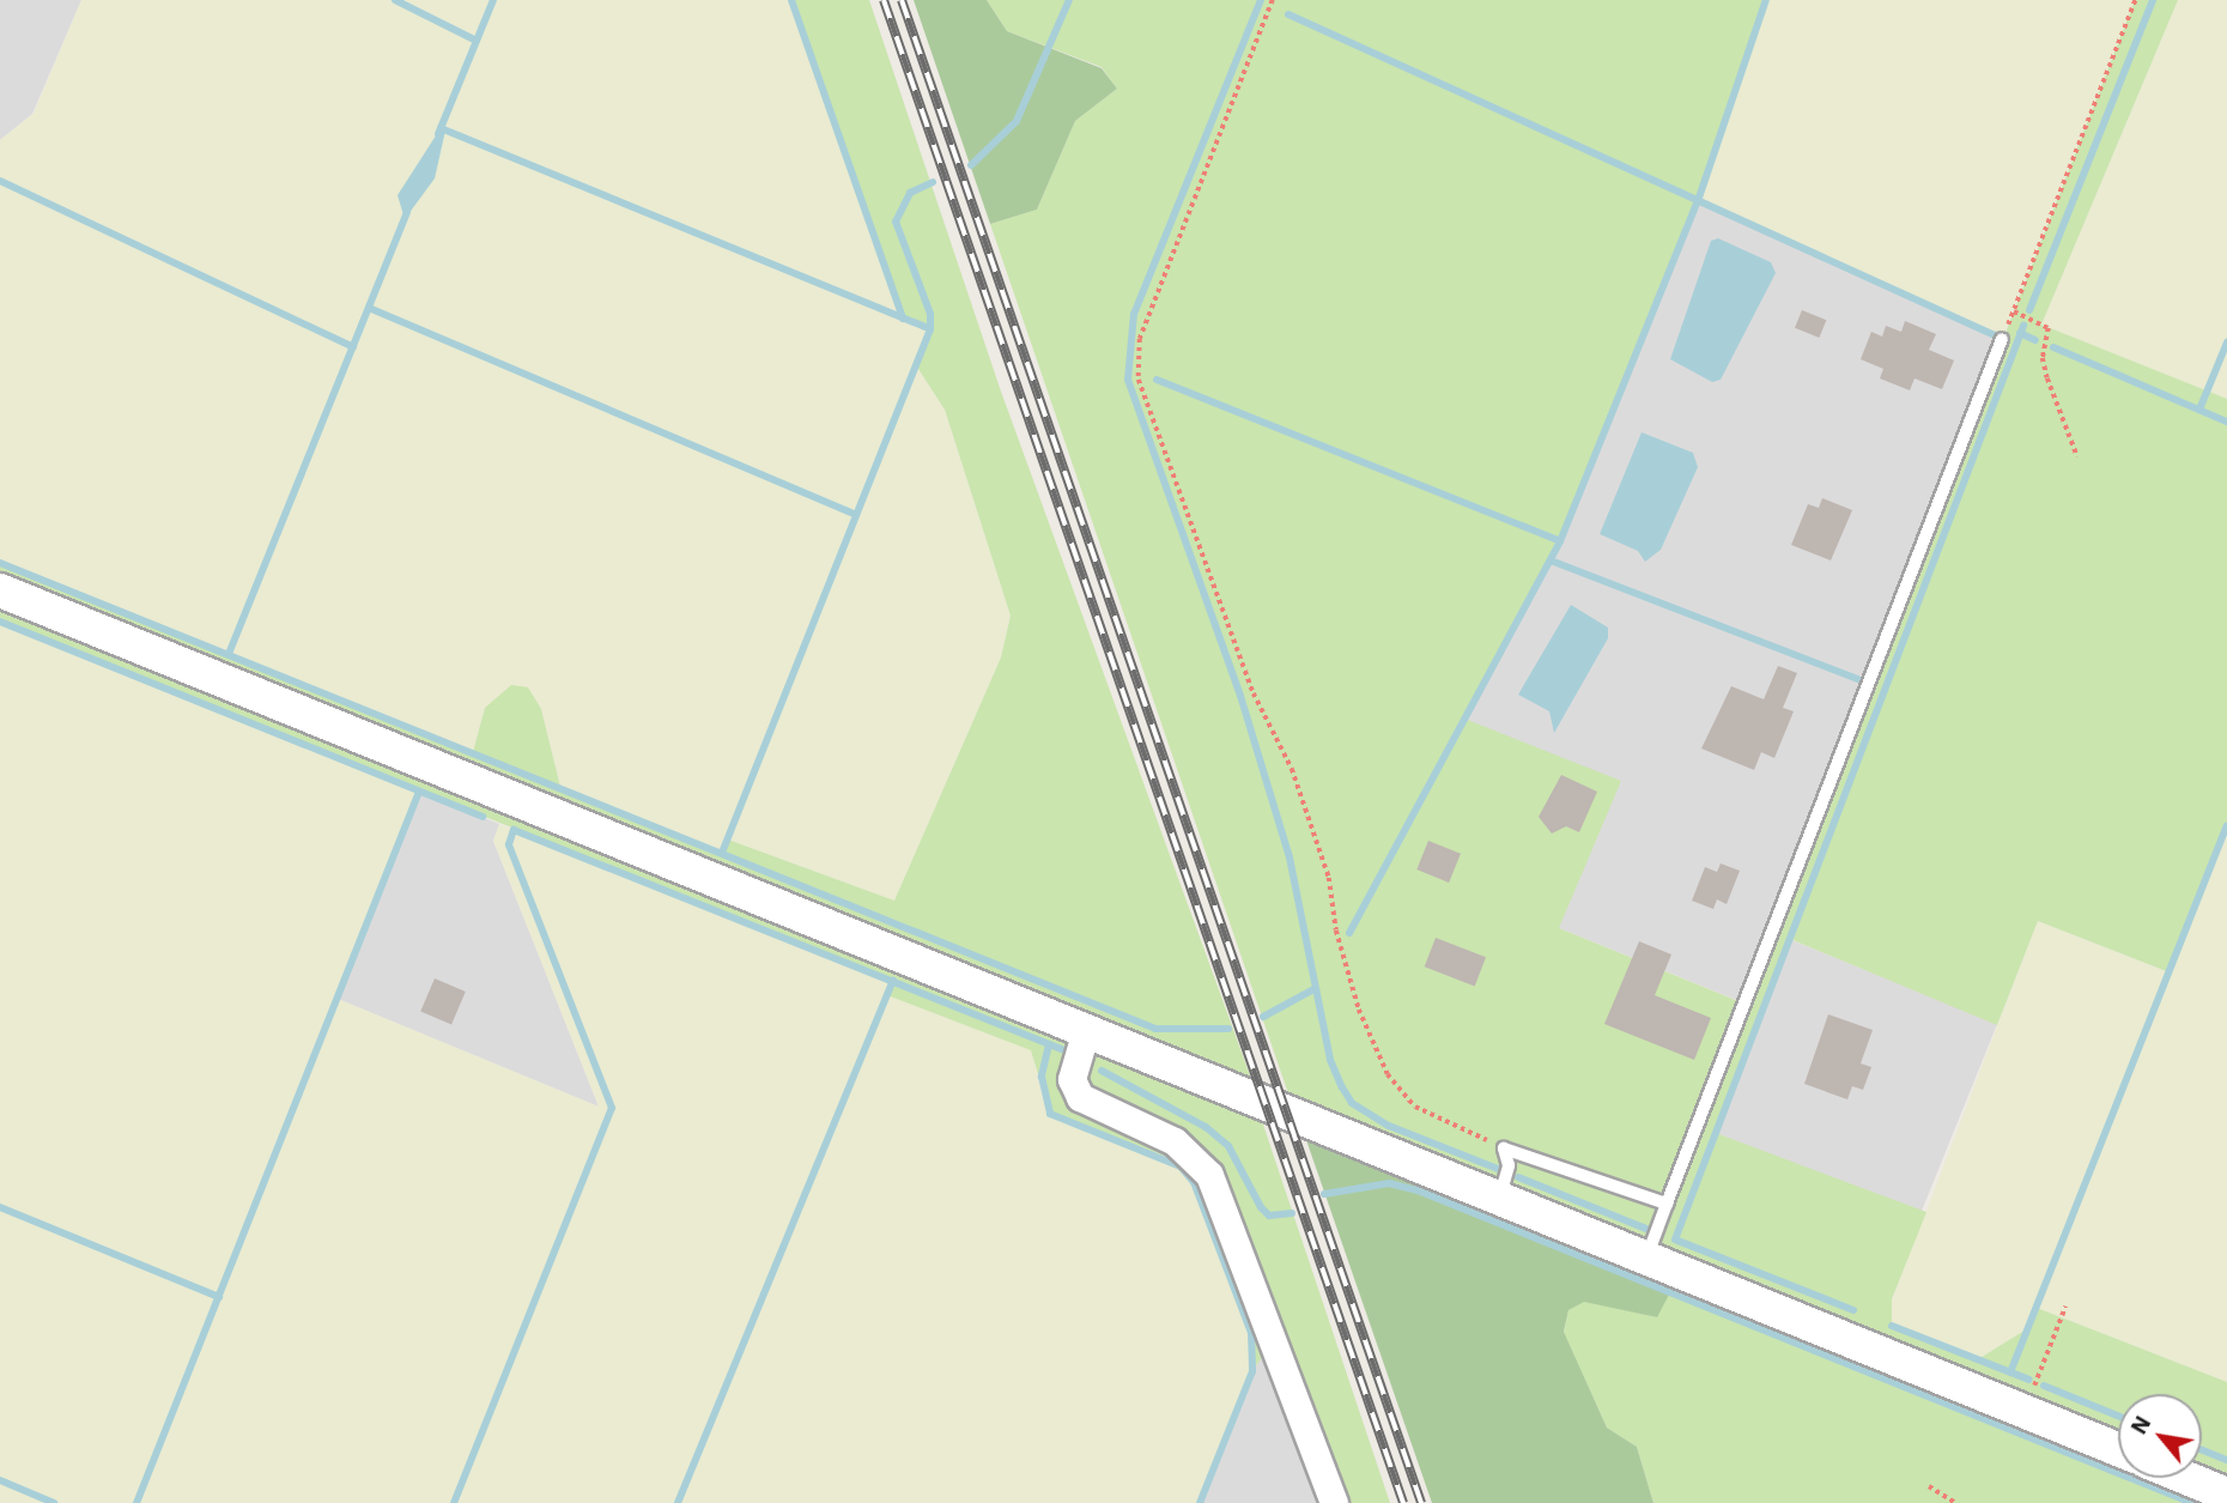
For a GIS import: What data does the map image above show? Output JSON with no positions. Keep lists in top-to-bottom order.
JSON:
{
  "north": "top left"
}
